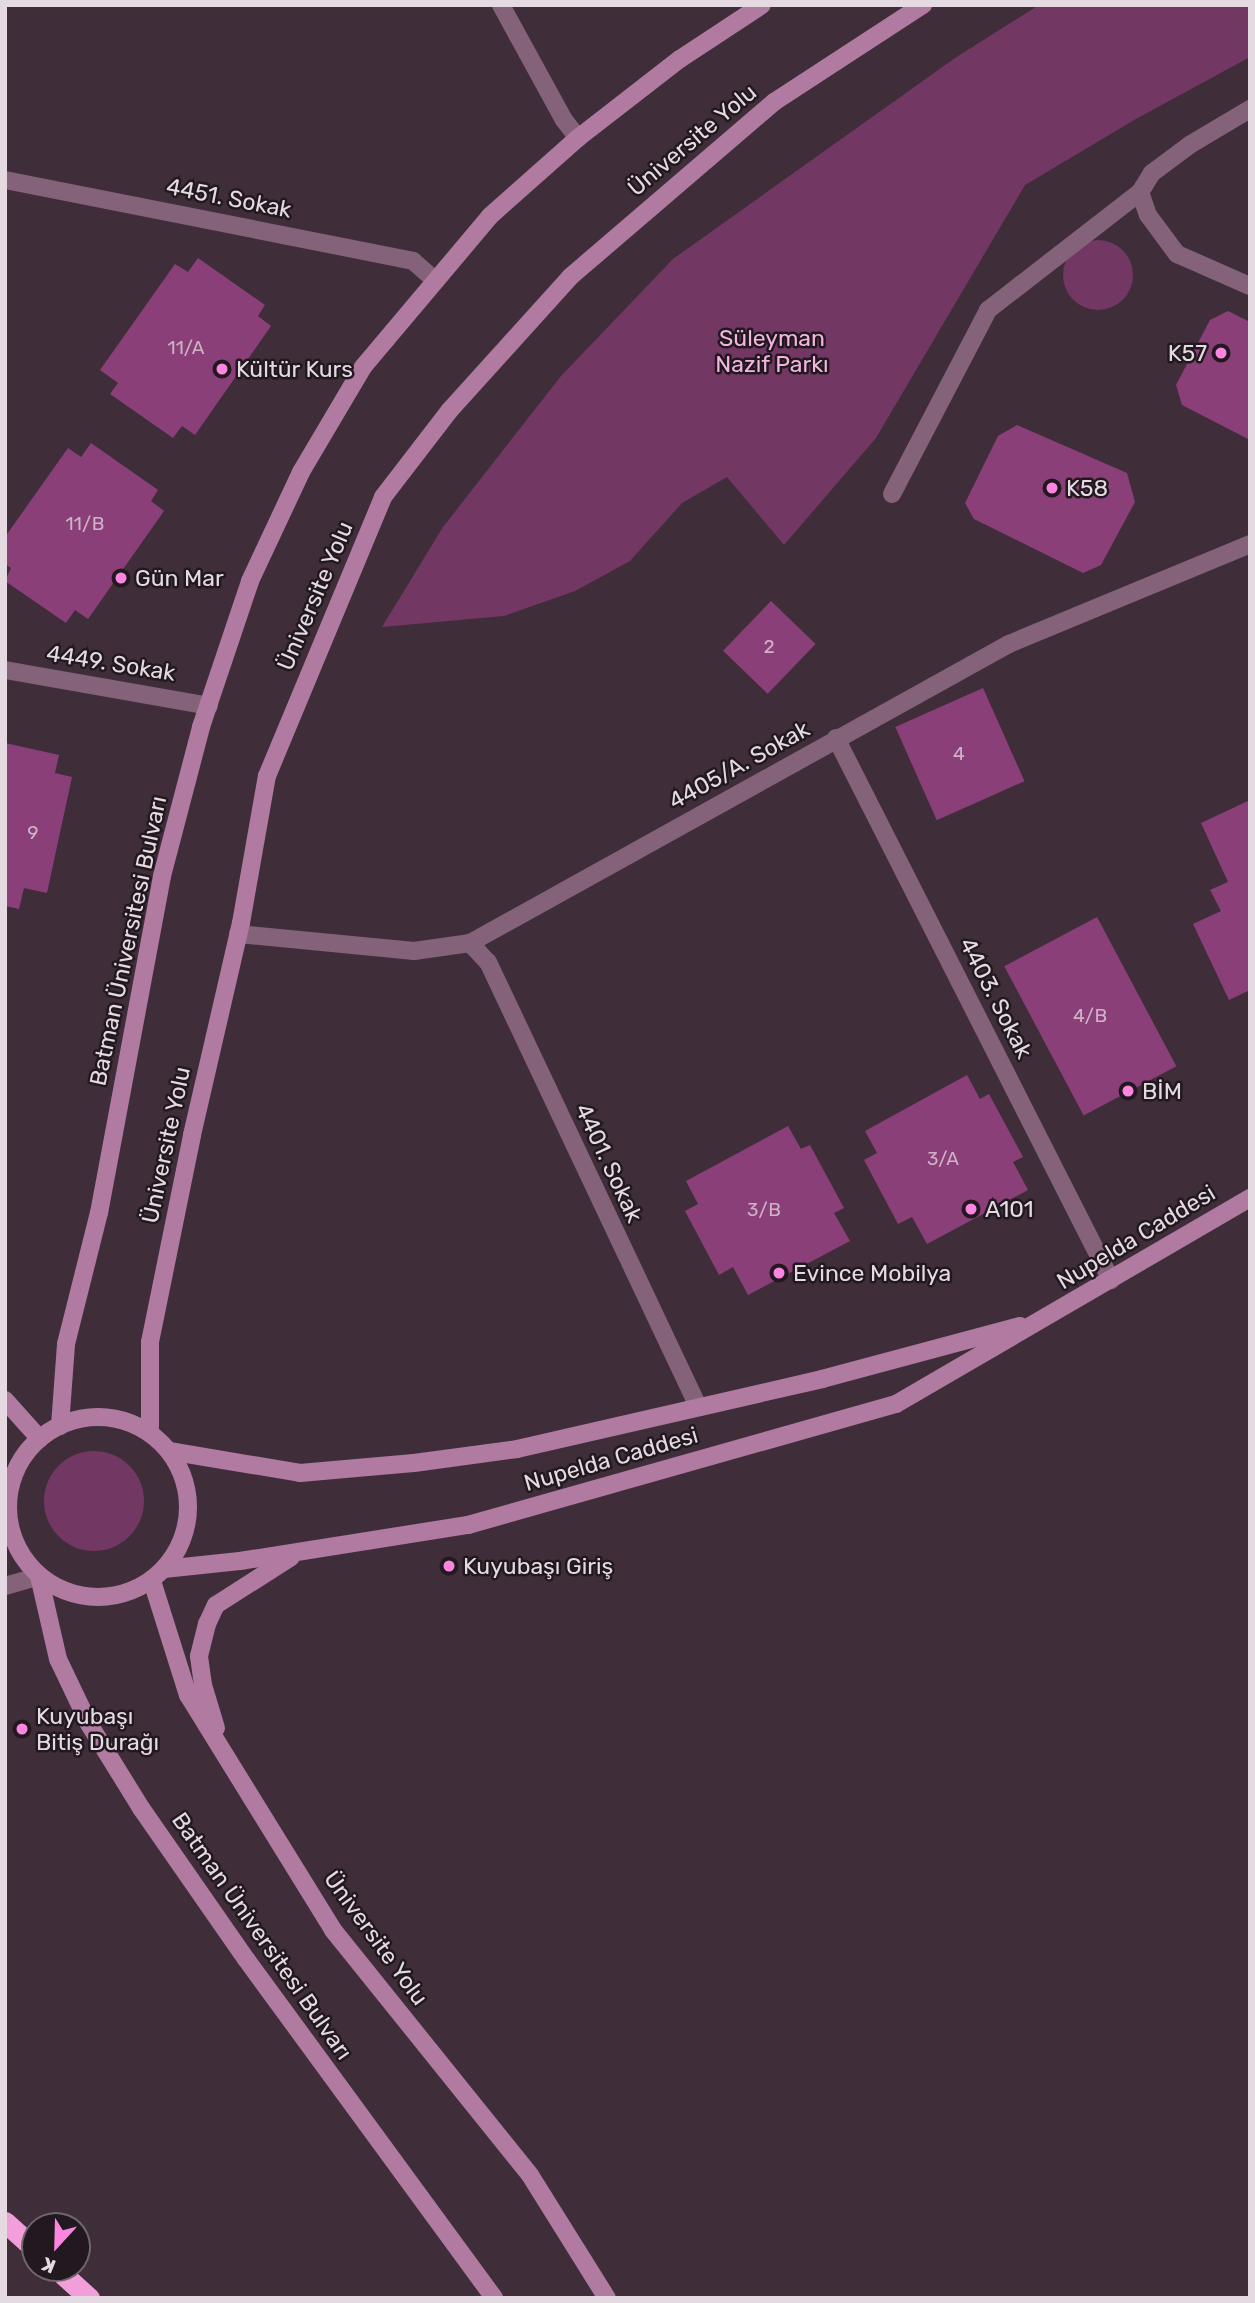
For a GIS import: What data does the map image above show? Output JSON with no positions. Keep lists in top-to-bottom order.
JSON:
{
  "streets": {
    "main road": ["Üniversite Yolu", "Batman Üniversitesi Bulvarı", "Nupelda Caddesi"],
    "street": [
      "4451. Sokak",
      "4449. Sokak",
      "4405/A. Sokak",
      "4403. Sokak",
      "4401. Sokak"
    ]
  },
  "crossings": [
    ["Üniversite Yolu", "4405/A. Sokak"],
    ["Üniversite Yolu", "Batman Üniversitesi Bulvarı"],
    ["Üniversite Yolu", "Nupelda Caddesi"],
    ["4451. Sokak", "Batman Üniversitesi Bulvarı"],
    ["4449. Sokak", "Batman Üniversitesi Bulvarı"],
    ["4405/A. Sokak", "4403. Sokak"],
    ["4405/A. Sokak", "4401. Sokak"],
    ["Batman Üniversitesi Bulvarı", "Nupelda Caddesi"],
    ["4403. Sokak", "Nupelda Caddesi"],
    ["4401. Sokak", "Nupelda Caddesi"]
  ],
  "parks": ["Süleyman Nazif Parkı"],
  "places": [
    "K57",
    "Kültür Kurs",
    "K58",
    "Gün Mar",
    "BİM",
    "A101",
    "Evince Mobilya",
    "Kuyubaşı Giriş",
    "Kuyubaşı Bitiş Durağı"
  ],
  "house_numbers": [
    "11/A",
    "11/B",
    "2",
    "4",
    "9",
    "4/B",
    "3/A",
    "3/B"
  ],
  "north": "bottom"
}
